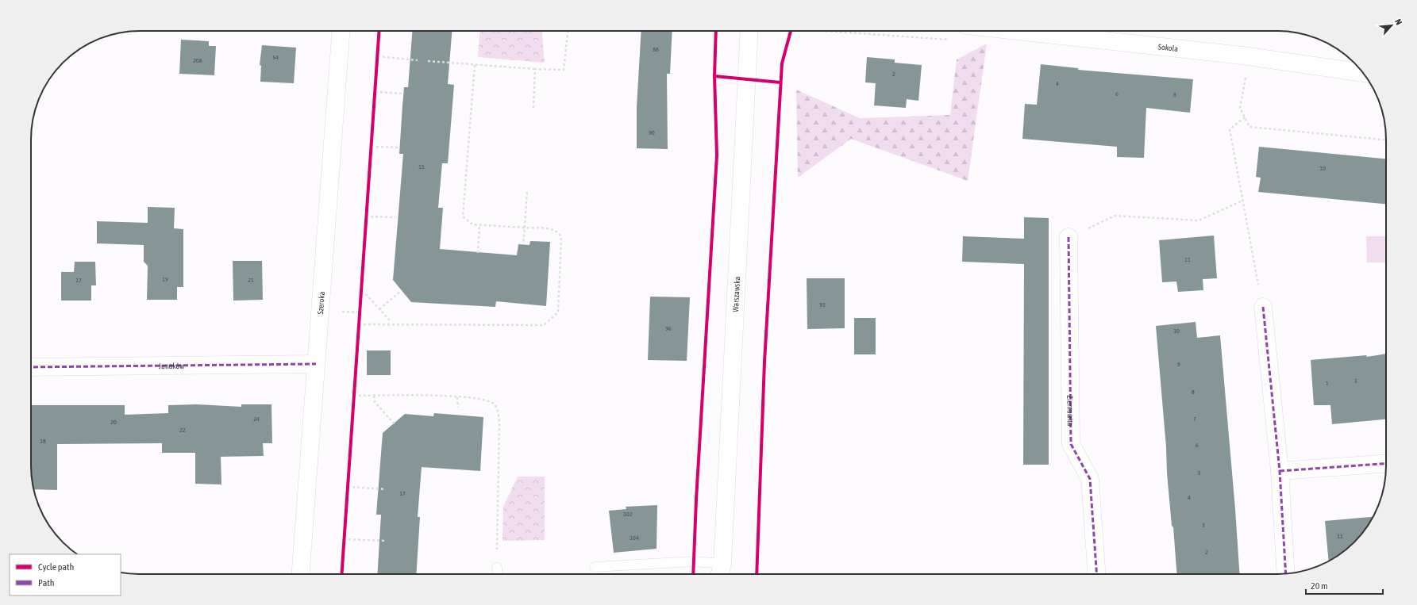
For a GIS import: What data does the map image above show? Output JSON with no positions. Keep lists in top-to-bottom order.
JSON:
{
  "streets": {
    "street": [
      "Sokola",
      "Warszawska",
      "Szeroka",
      "Junaków",
      "Ziemowita"
    ]
  },
  "crossings": [
    ["Szeroka", "Junaków"]
  ],
  "house_numbers": [
    "88",
    "54",
    "20A",
    "2",
    "4",
    "6",
    "8",
    "90",
    "15",
    "10",
    "11",
    "19",
    "17",
    "21",
    "93",
    "96",
    "10",
    "9",
    "3",
    "1",
    "8",
    "24",
    "7",
    "20",
    "22",
    "18",
    "6",
    "5",
    "17",
    "4",
    "102",
    "3",
    "11",
    "104",
    "2"
  ],
  "legend": ["Cycle path", "Path"],
  "scale_bar": "20 m",
  "north": "top right"
}
